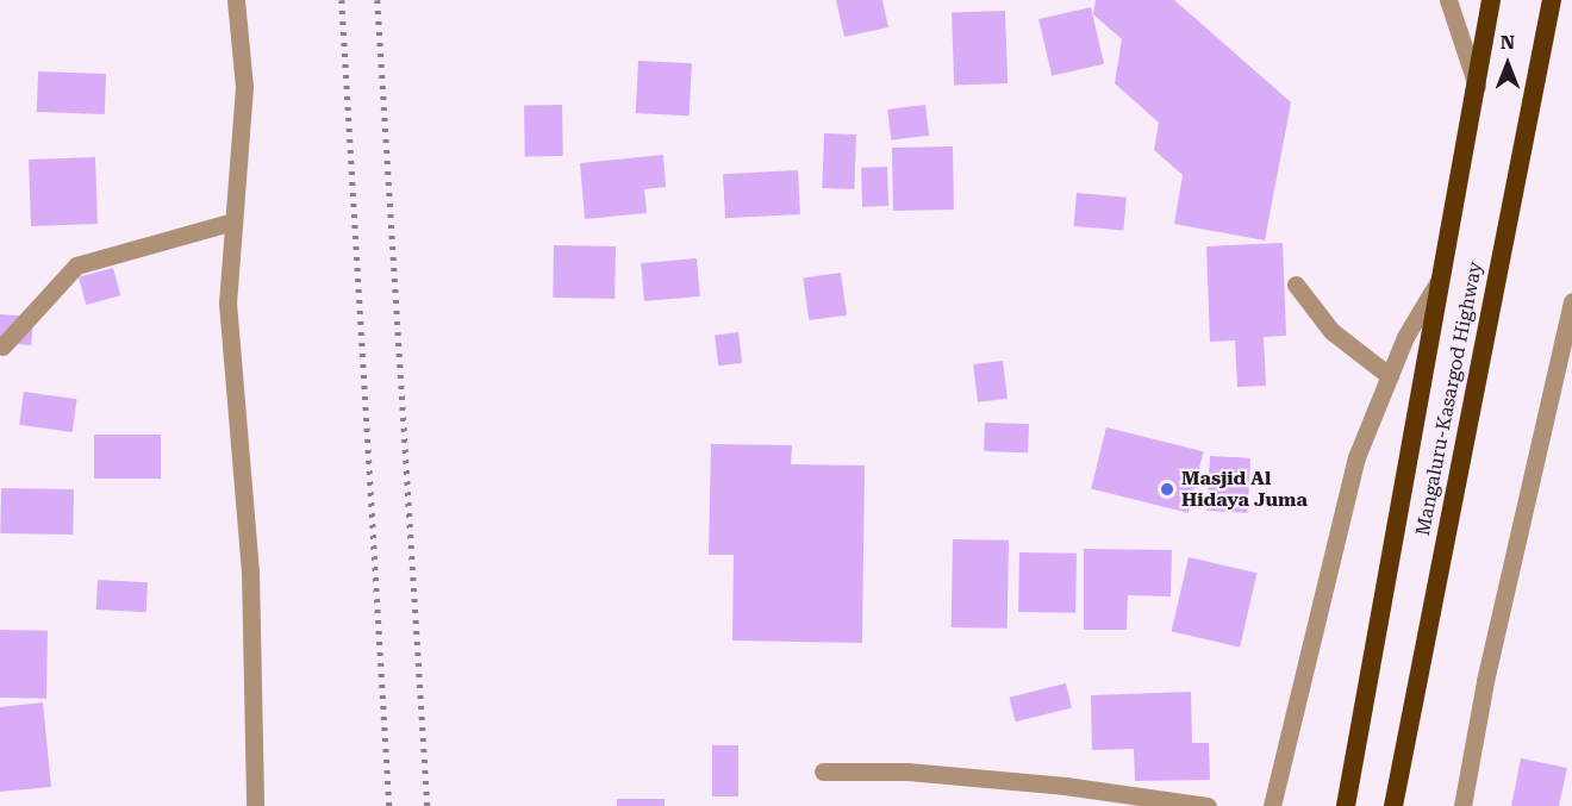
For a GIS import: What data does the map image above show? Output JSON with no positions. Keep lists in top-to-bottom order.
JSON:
{
  "streets": {
    "highway": ["Mangaluru-Kasargod Highway"]
  },
  "places": ["Masjid Al Hidaya Juma"],
  "north": "top"
}
